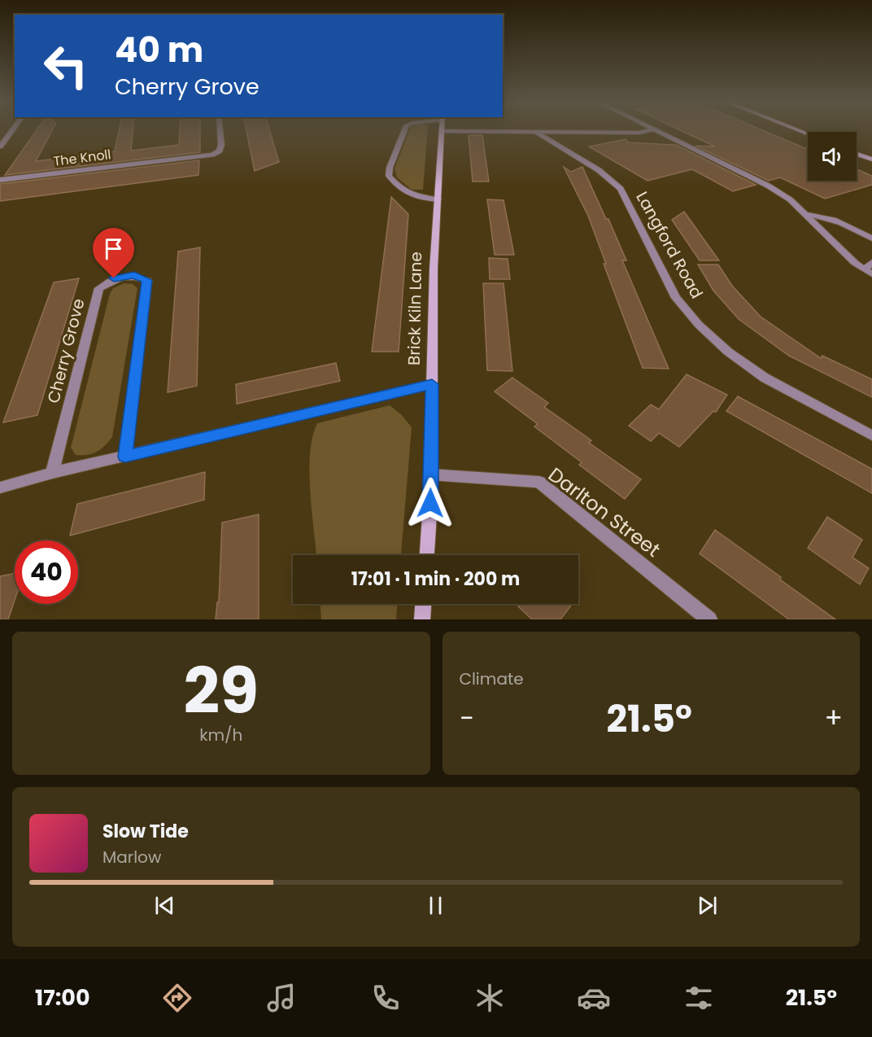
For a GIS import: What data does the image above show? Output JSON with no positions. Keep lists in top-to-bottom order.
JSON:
{
  "streets": {
    "street": [
      "The Knoll",
      "Langford Road",
      "Brick Kiln Lane",
      "Cherry Grove",
      "Darlton Street"
    ]
  },
  "crossings": [
    ["Brick Kiln Lane", "Darlton Street"]
  ],
  "page": {
    "turn": ["40 m", "Cherry Grove"],
    "limit": "40",
    "trip": "17:01 · 1 min · 200 m",
    "tile": [
      ["29", "km/h"],
      "Climate"
    ],
    "heat": ["−", "21.5°", "+"],
    "song": ["Slow Tide", "Marlow"],
    "tabs": ["17:00", "21.5°"]
  }
}
